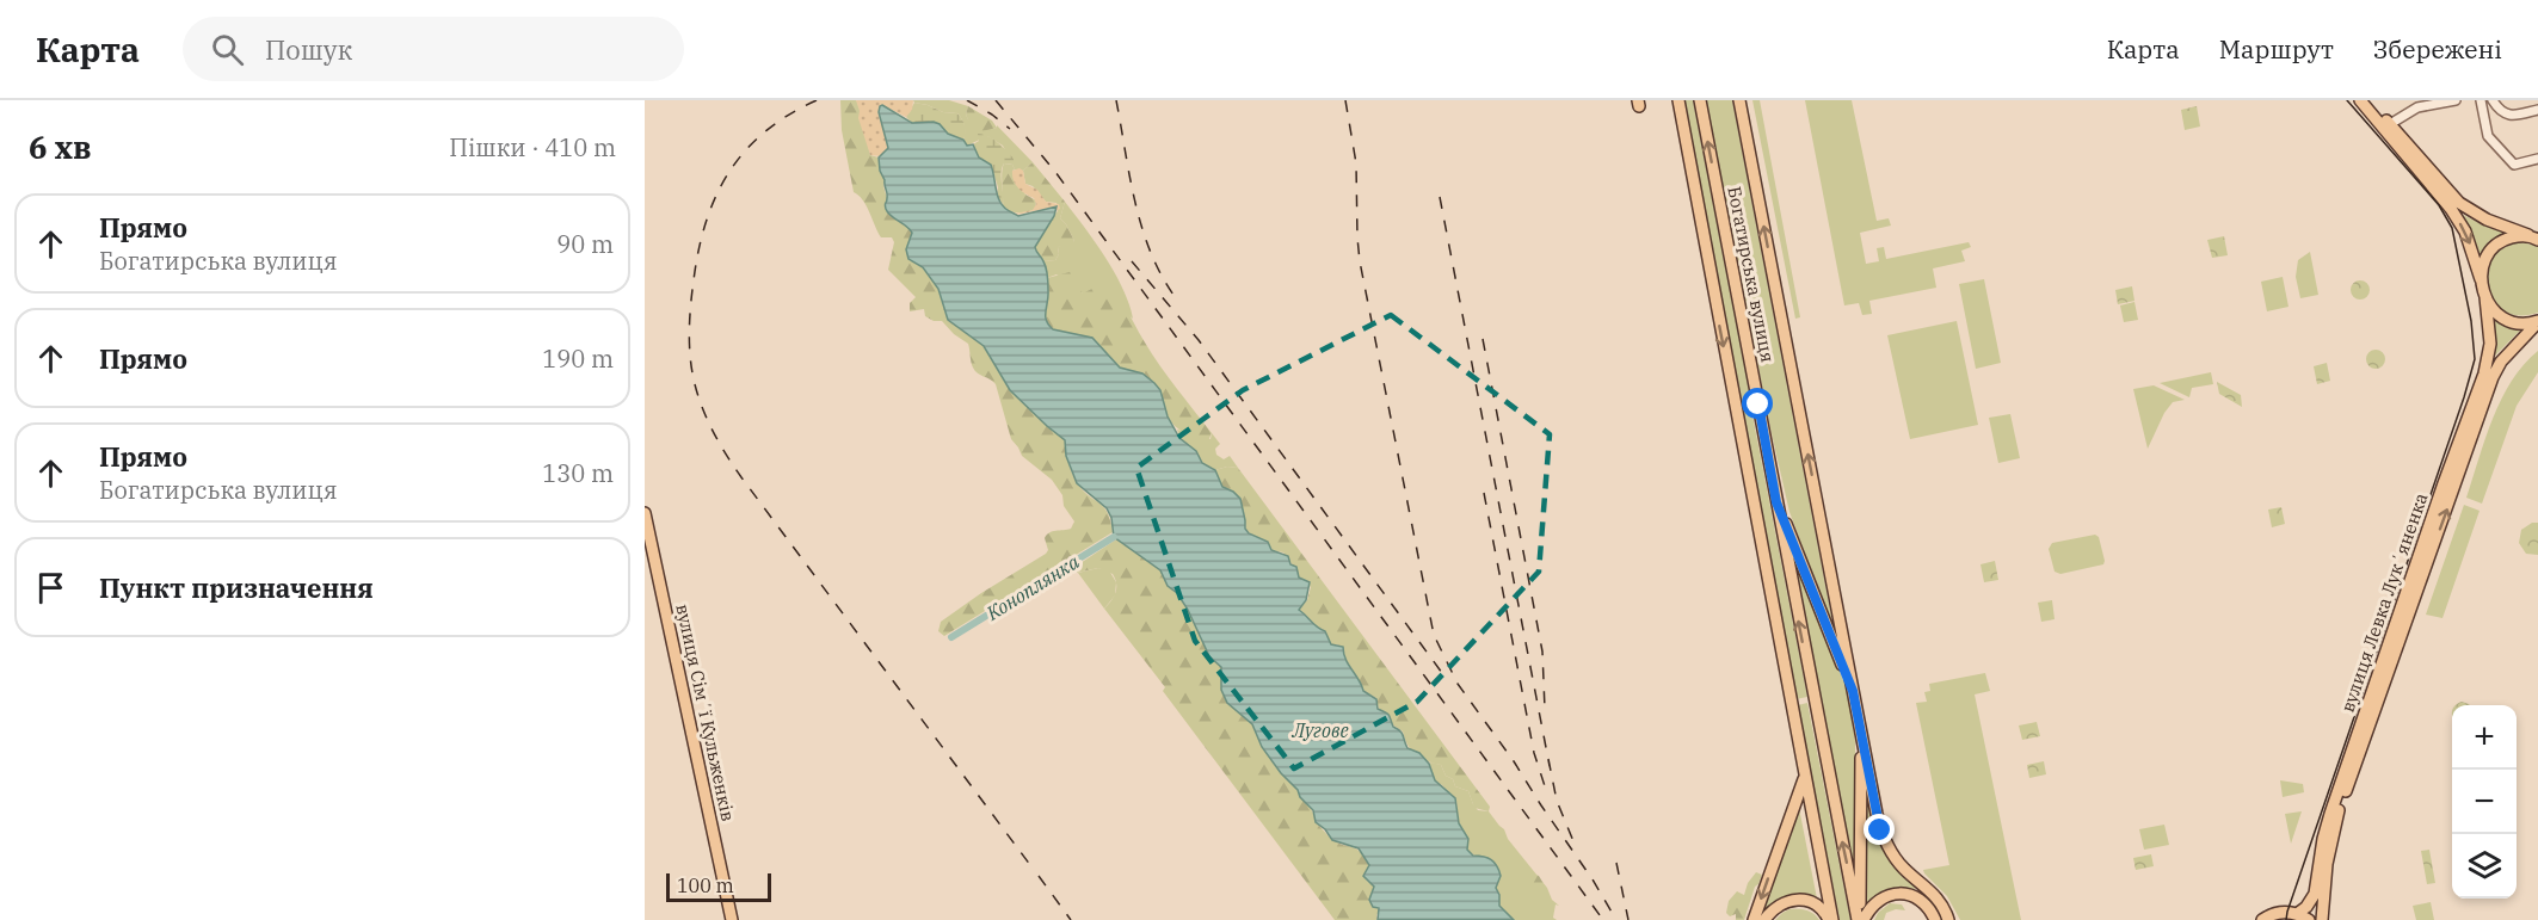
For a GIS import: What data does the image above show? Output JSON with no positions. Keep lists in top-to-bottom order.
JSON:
{
  "streets": {
    "main road": ["Богатирська вулиця", "вулиця Левка Лукʼяненка", "вулиця Сімʼї Кульженків"]
  },
  "water": ["Коноплянка", "Лугове"],
  "scale_bar": "100 m",
  "page": {
    "header": "Карта",
    "search": "Пошук",
    "nav": ["Карта", "Маршрут", "Збережені"],
    "heading": ["6 хв", "Пішки · 410 m"],
    "list": [
      ["Прямо", "Богатирська вулиця", "90 m"],
      ["Прямо", "190 m"],
      ["Прямо", "Богатирська вулиця", "130 m"],
      "Пункт призначення"
    ],
    "map_buttons": ["+", "−"],
    "scale": "100 m"
  }
}
